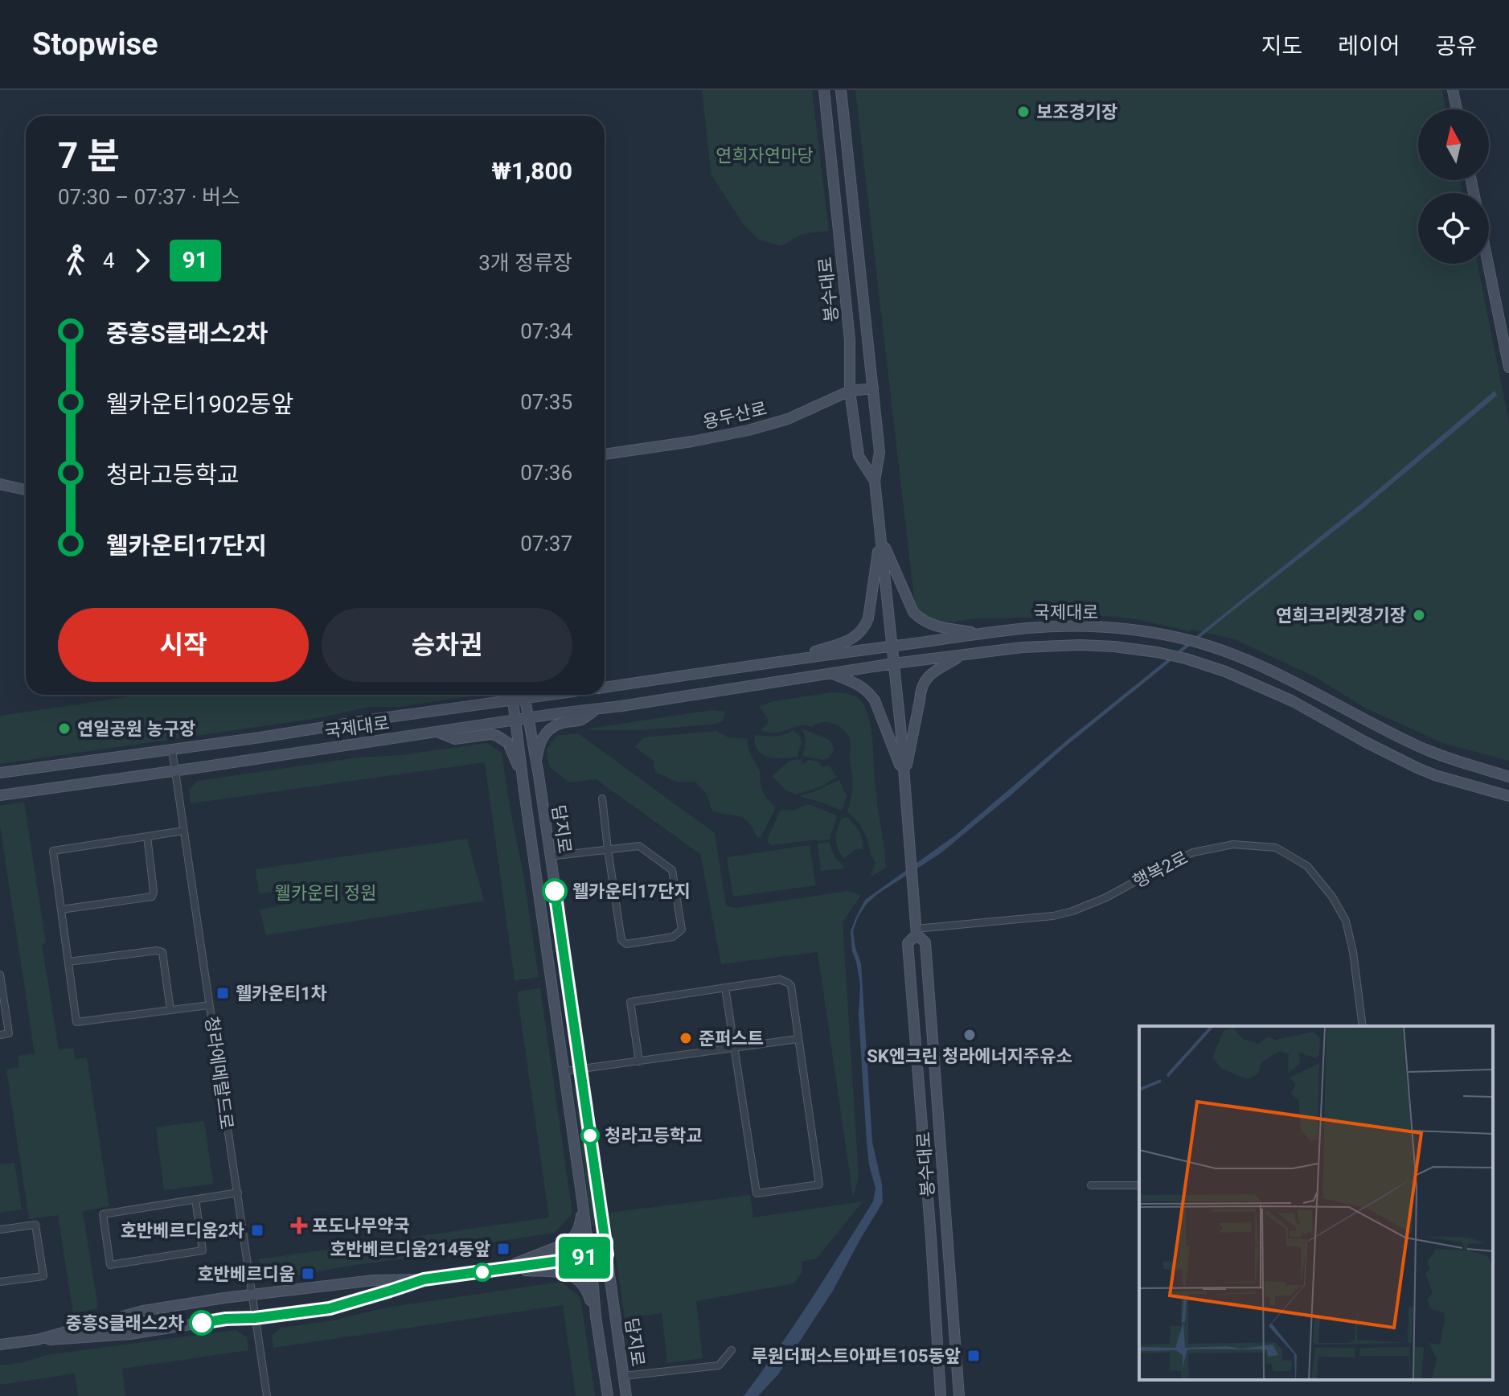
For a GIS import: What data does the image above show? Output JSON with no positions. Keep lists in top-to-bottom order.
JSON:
{
  "streets": {
    "main road": [
      "봉수대로",
      "용두산로",
      "국제대로",
      "담지로"
    ],
    "street": ["행복2로", "청라에메랄드로"]
  },
  "crossings": [
    ["봉수대로", "용두산로"],
    ["봉수대로", "국제대로"],
    ["봉수대로", "행복2로"],
    ["국제대로", "담지로"],
    ["국제대로", "청라에메랄드로"]
  ],
  "parks": ["연희자연마당", "웰카운티 정원"],
  "places": {
    "other": [
      "보조경기장",
      "연희크리켓경기장",
      "연일공원 농구장",
      "웰카운티17단지",
      "SK엔크린 청라에너지주유소",
      "준퍼스트",
      "청라고등학교",
      "중흥S클래스2차"
    ],
    "transit": [
      "웰카운티1차",
      "호반베르디움2차",
      "호반베르디움214동앞",
      "호반베르디움",
      "루원더퍼스트아파트105동앞"
    ],
    "health": ["포도나무약국"]
  },
  "lines": ["bus line 91"],
  "north": "top",
  "page": {
    "header": "Stopwise",
    "nav": ["지도", "레이어", "공유"],
    "on_map": "91",
    "heading": ["7 분", "07:30 – 07:37 · 버스", "₩1,800"],
    "legs": ["4", "91", "3개 정류장"],
    "list": [
      {
        "name": "중흥S클래스2차",
        "value": "07:34"
      },
      {
        "name": "웰카운티1902동앞",
        "value": "07:35"
      },
      {
        "name": "청라고등학교",
        "value": "07:36"
      },
      {
        "name": "웰카운티17단지",
        "value": "07:37"
      }
    ],
    "buttons": ["시작", "승차권"]
  }
}
